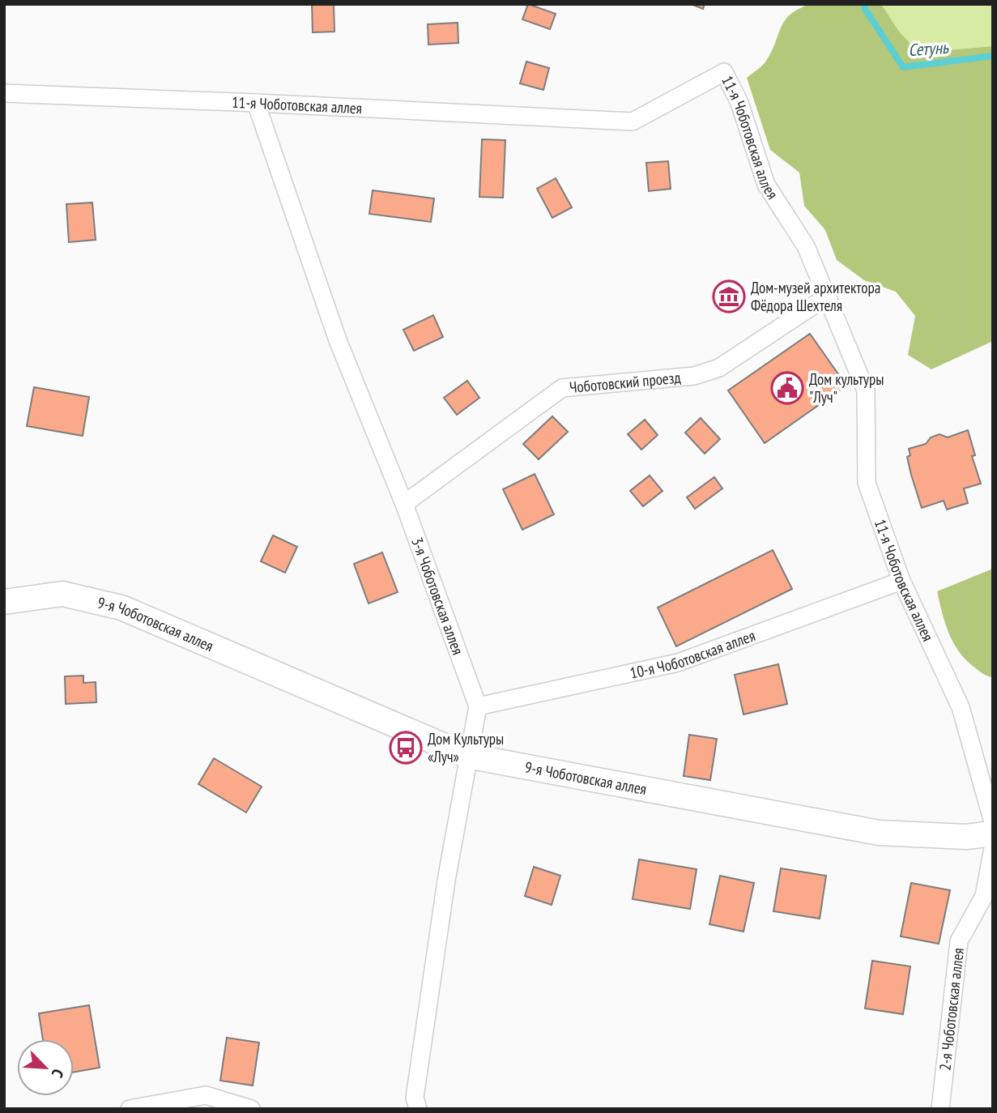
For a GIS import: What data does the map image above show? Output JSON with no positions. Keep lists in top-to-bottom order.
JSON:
{
  "streets": {
    "street": [
      "11-я Чоботовская аллея",
      "Чоботовский проезд",
      "3-я Чоботовская аллея",
      "9-я Чоботовская аллея",
      "10-я Чоботовская аллея",
      "2-я Чоботовская аллея"
    ]
  },
  "crossings": [
    ["11-я Чоботовская аллея", "Чоботовский проезд"],
    ["11-я Чоботовская аллея", "3-я Чоботовская аллея"],
    ["11-я Чоботовская аллея", "10-я Чоботовская аллея"],
    ["Чоботовский проезд", "3-я Чоботовская аллея"],
    ["3-я Чоботовская аллея", "10-я Чоботовская аллея"]
  ],
  "water": ["Сетунь"],
  "places": {
    "museum": ["Дом-музей архитектора Фёдора Шехтеля"],
    "public building": ["Дом культуры \"Луч\""],
    "bus stop": ["Дом Культуры «Луч»"]
  },
  "north": "bottom right"
}
